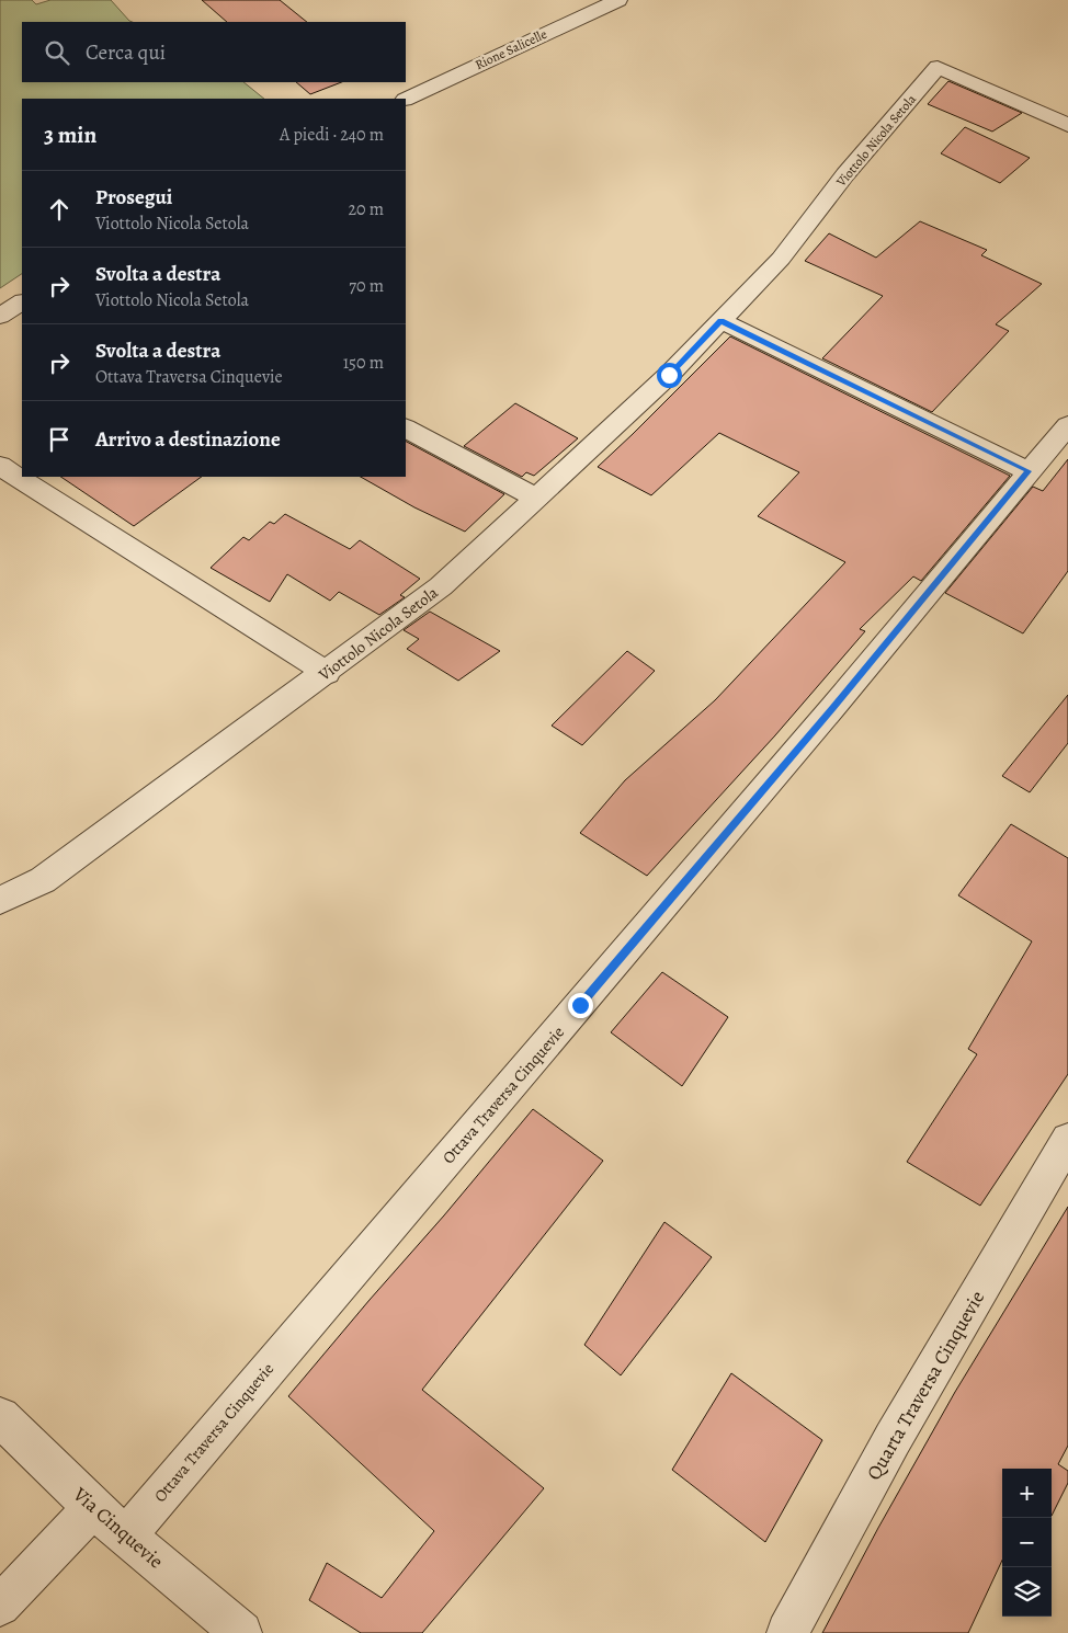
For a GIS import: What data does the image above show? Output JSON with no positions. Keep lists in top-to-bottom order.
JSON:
{
  "streets": {
    "street": [
      "Rione Salicelle",
      "Viottolo Nicola Setola",
      "Ottava Traversa Cinquevie",
      "Quarta Traversa Cinquevie",
      "Via Cinquevie"
    ]
  },
  "crossings": [
    ["Ottava Traversa Cinquevie", "Via Cinquevie"]
  ],
  "page": {
    "search": "Cerca qui",
    "heading": ["3 min", "A piedi · 240 m"],
    "list": [
      ["Prosegui", "Viottolo Nicola Setola", "20 m"],
      ["Svolta a destra", "Viottolo Nicola Setola", "70 m"],
      ["Svolta a destra", "Ottava Traversa Cinquevie", "150 m"],
      "Arrivo a destinazione"
    ],
    "map_buttons": ["+", "−"]
  }
}
